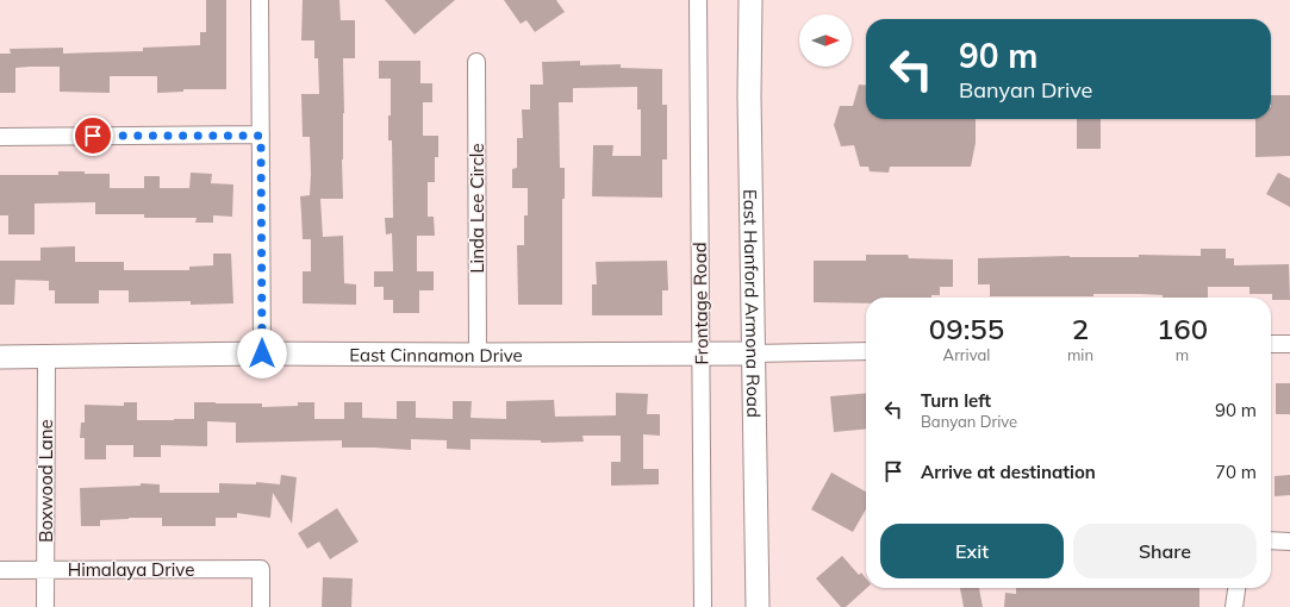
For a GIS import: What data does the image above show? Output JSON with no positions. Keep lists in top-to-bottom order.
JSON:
{
  "streets": {
    "street": [
      "Linda Lee Circle",
      "Frontage Road",
      "East Hanford Armona Road",
      "East Cinnamon Drive",
      "Boxwood Lane",
      "Himalaya Drive"
    ]
  },
  "crossings": [
    ["Linda Lee Circle", "East Cinnamon Drive"],
    ["Frontage Road", "East Cinnamon Drive"],
    ["East Hanford Armona Road", "East Cinnamon Drive"],
    ["East Cinnamon Drive", "Boxwood Lane"],
    ["Boxwood Lane", "Himalaya Drive"]
  ],
  "north": "right",
  "page": {
    "turn": ["90 m", "Banyan Drive"],
    "eta": [
      "09:55",
      "Arrival",
      "2",
      "min",
      "160",
      "m"
    ],
    "list": [
      {
        "name": "Turn left",
        "note": "Banyan Drive",
        "value": "90 m"
      },
      {
        "name": "Arrive at destination",
        "value": "70 m"
      }
    ],
    "buttons": ["Exit", "Share"]
  }
}
